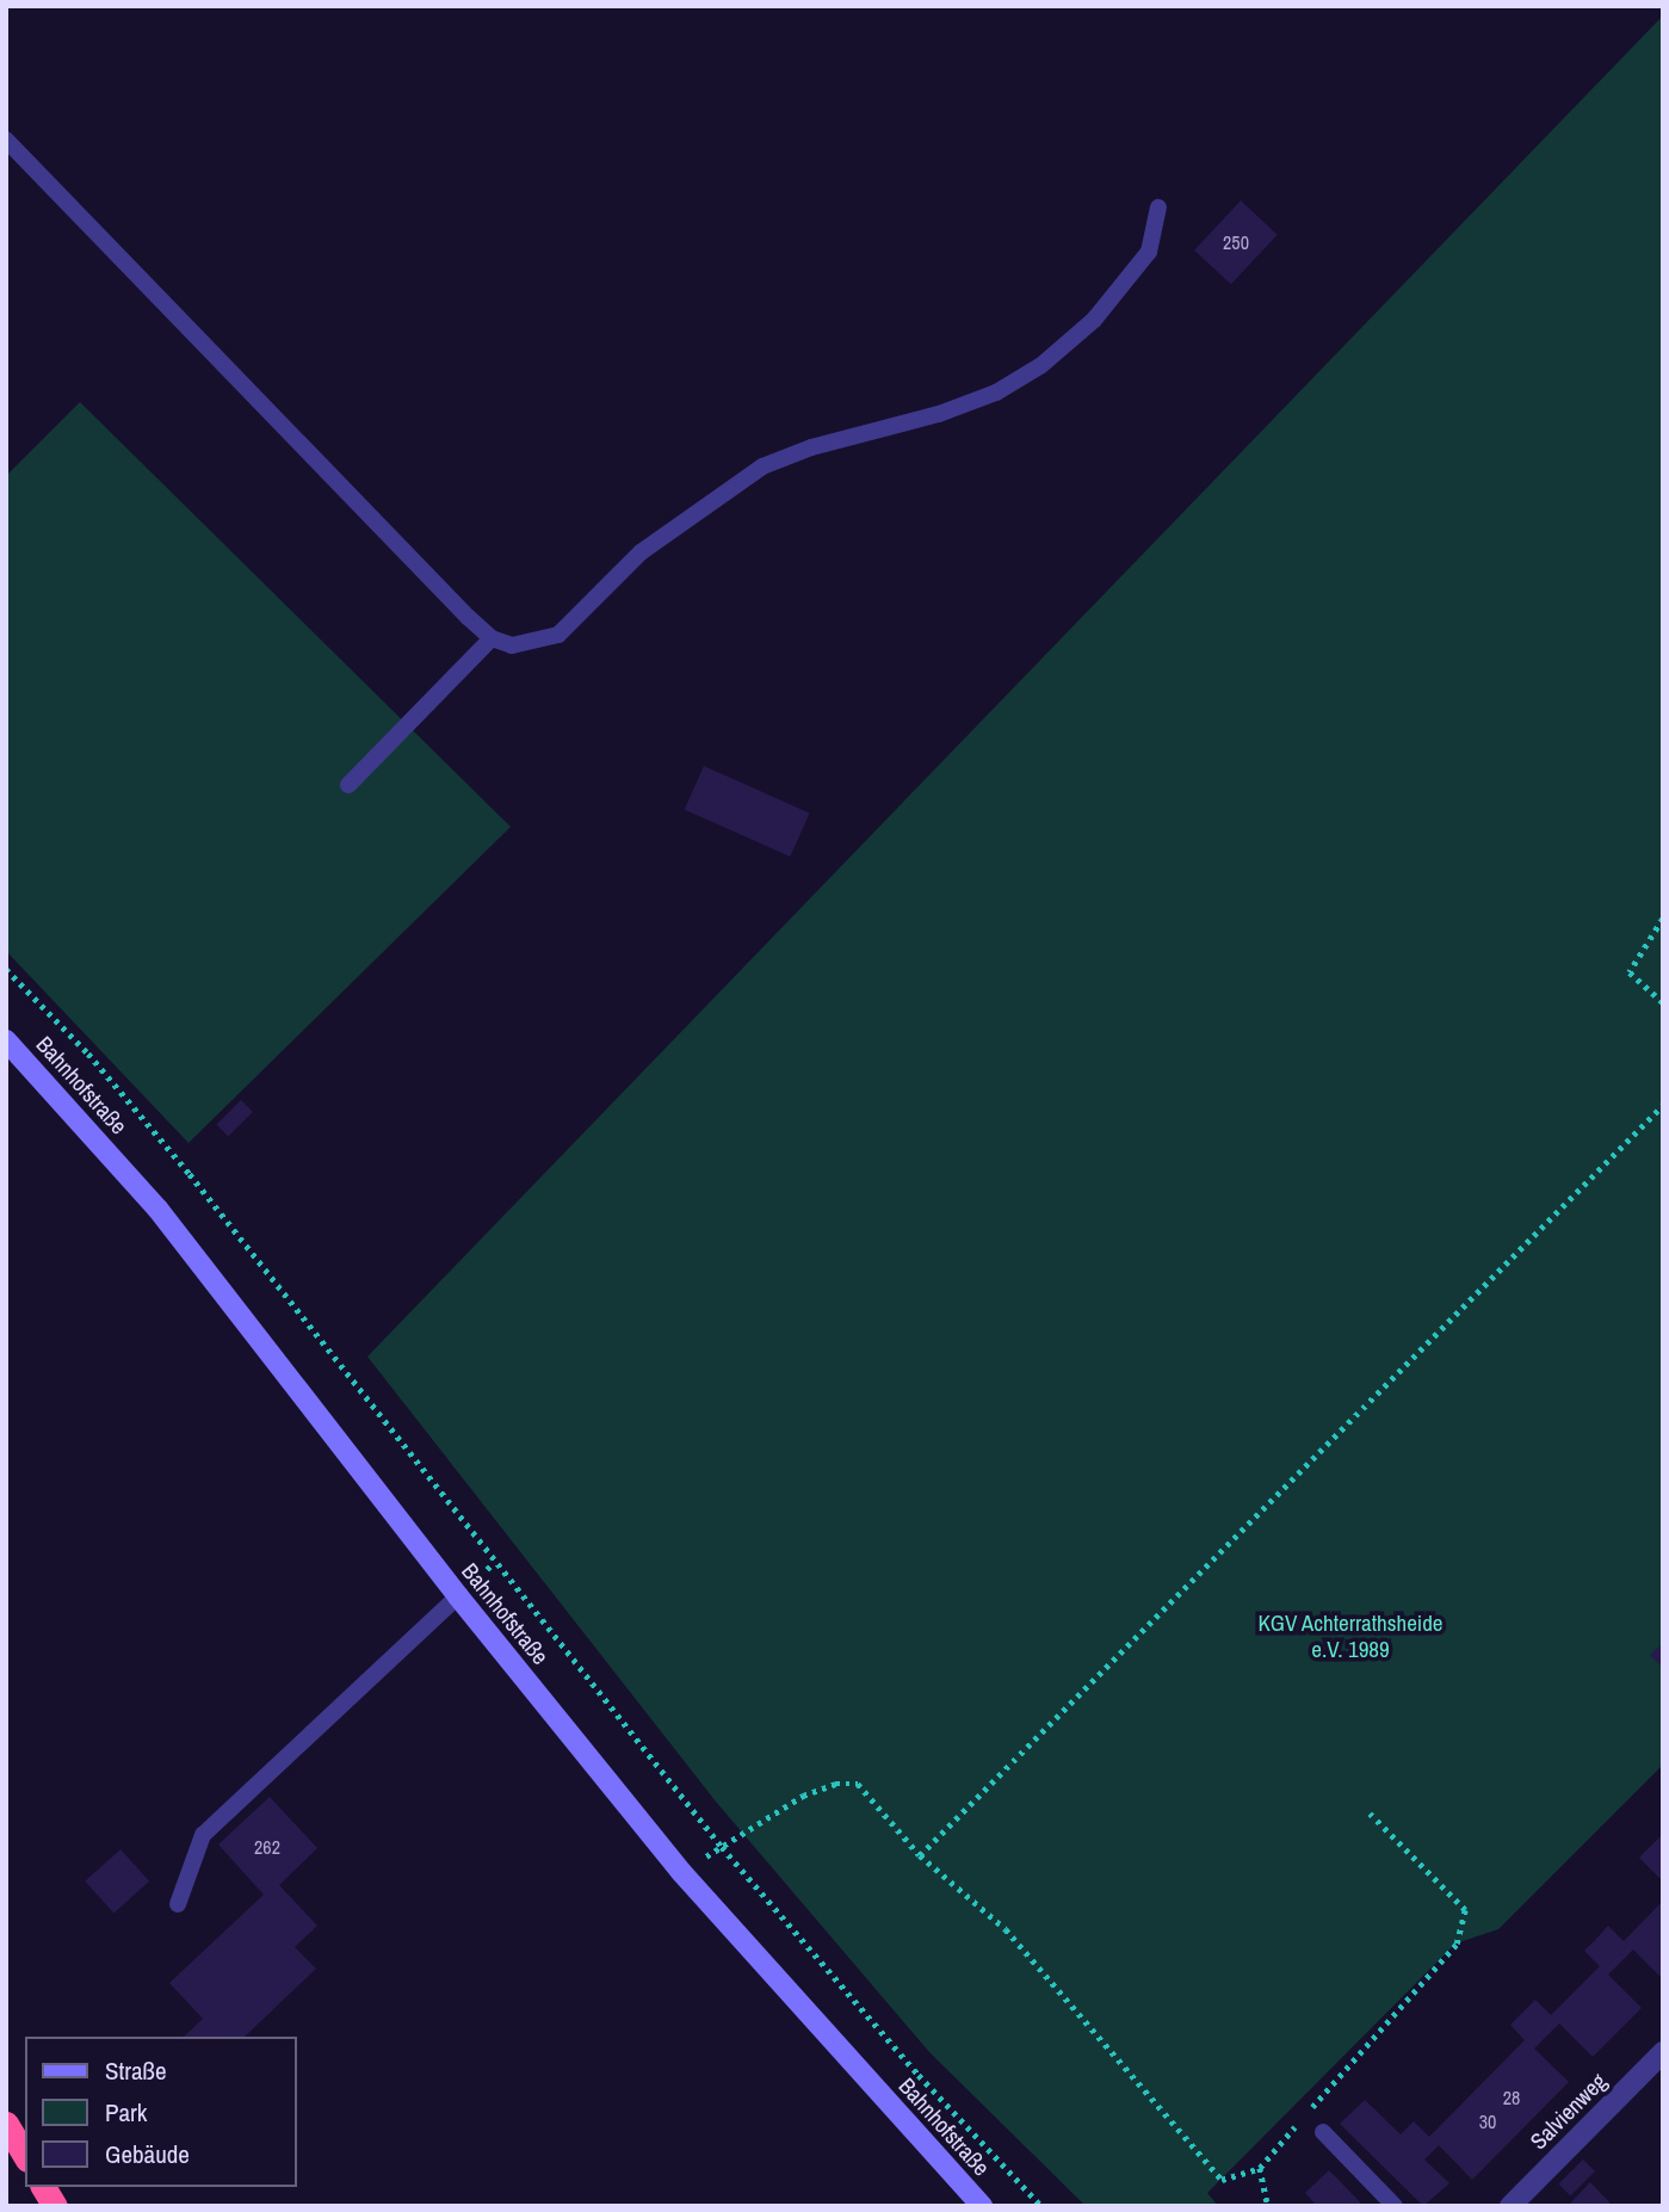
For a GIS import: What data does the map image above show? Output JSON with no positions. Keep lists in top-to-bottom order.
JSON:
{
  "streets": {
    "main road": ["Bahnhofstraße"],
    "street": ["Salvienweg"]
  },
  "parks": ["KGV Achterrathsheide e.V. 1989"],
  "house_numbers": [
    "250",
    "262",
    "28",
    "30"
  ],
  "legend": ["Straße", "Park", "Gebäude"]
}
